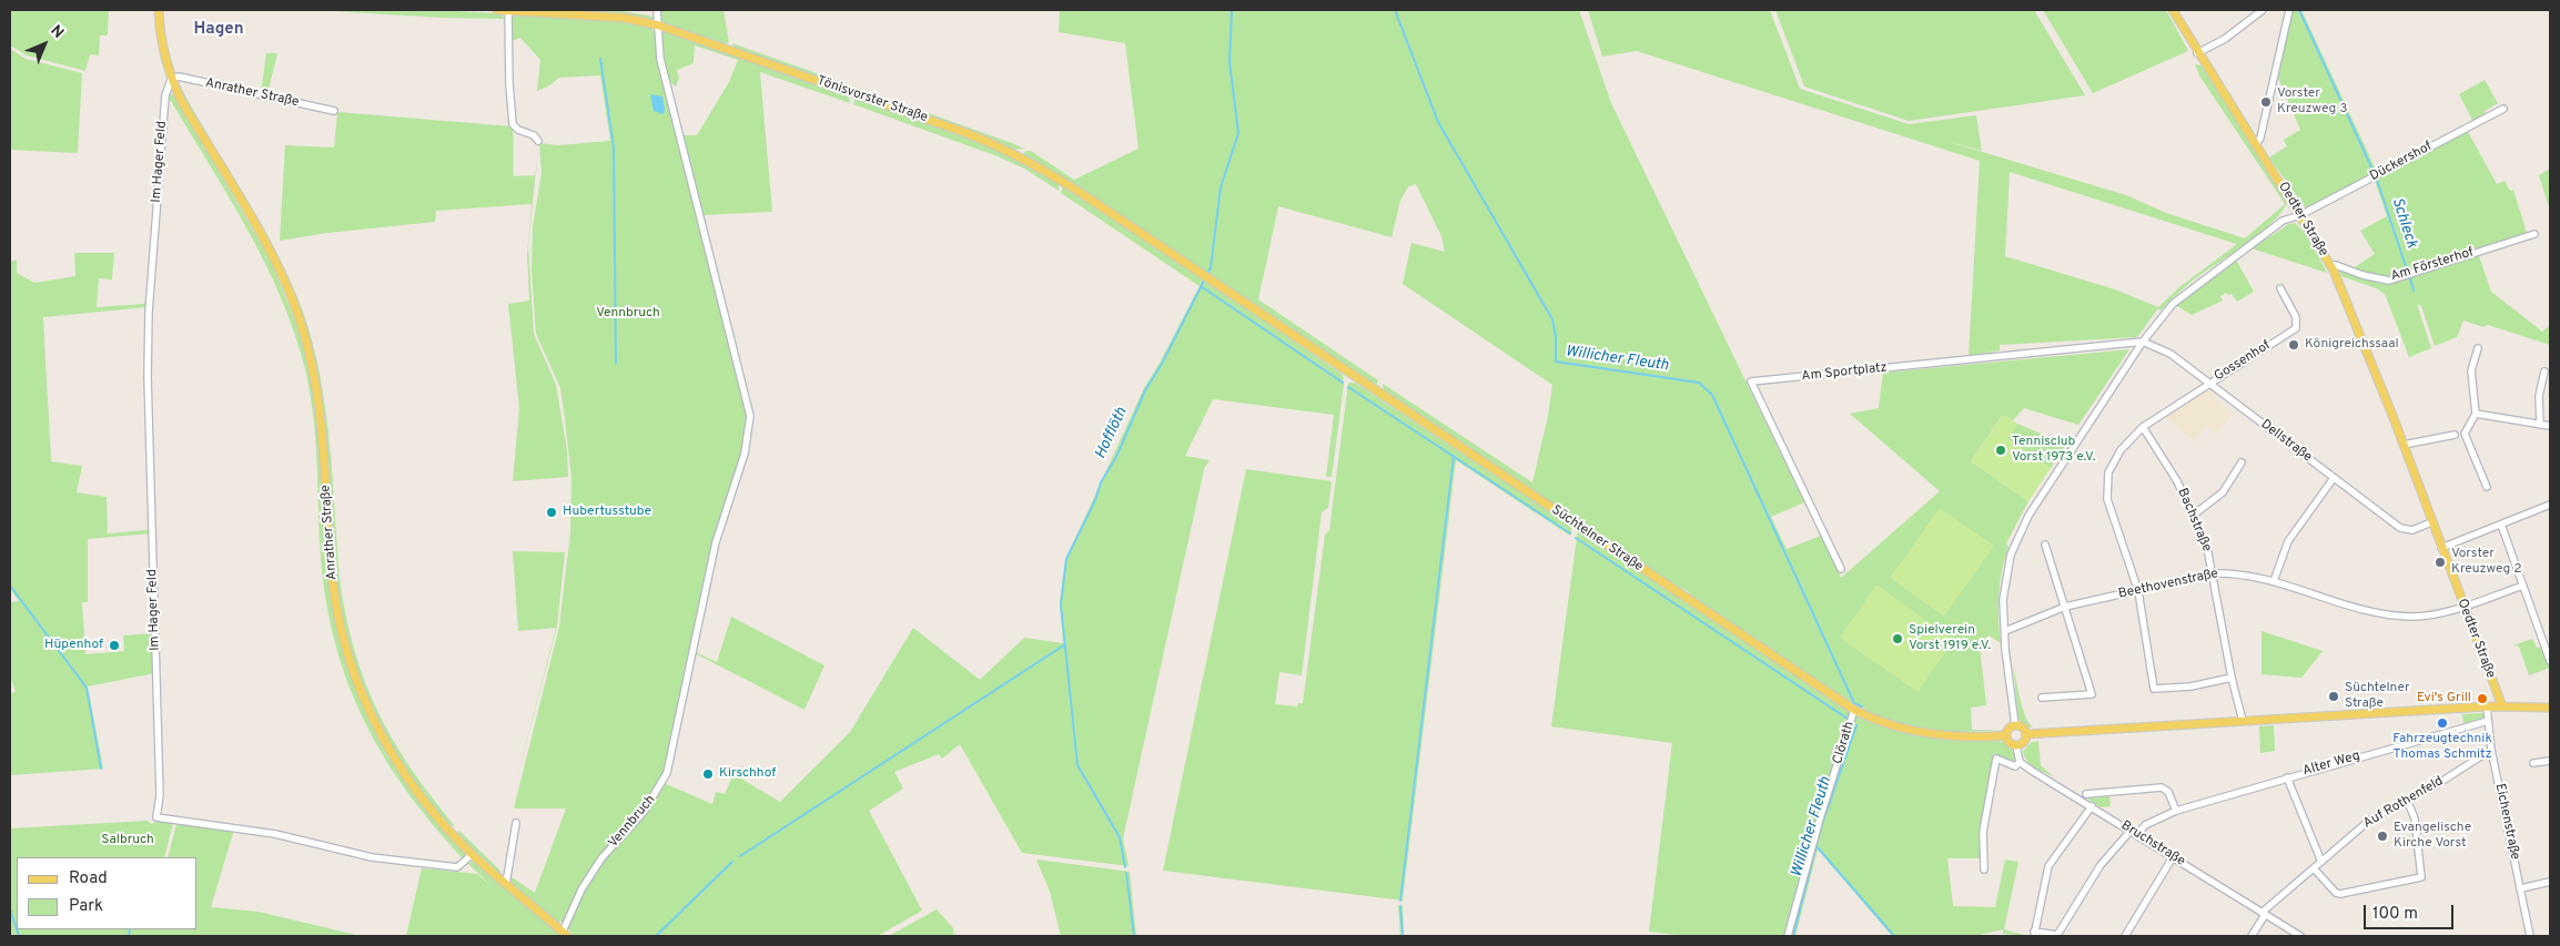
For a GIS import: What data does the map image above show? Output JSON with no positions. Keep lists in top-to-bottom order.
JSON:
{
  "streets": {
    "main road": [
      "Anrather Straße",
      "Tönisvorster Straße",
      "Oedter Straße",
      "Süchtelner Straße"
    ],
    "street": [
      "Im Hager Feld",
      "Dückershof",
      "Am Försterhof",
      "Gossenhof",
      "Am Sportplatz",
      "Dellstraße",
      "Bachstraße",
      "Beethovenstraße",
      "Clörath",
      "Alter Weg",
      "Auf Rothenfeld",
      "Vennbruch",
      "Eichenstraße",
      "Bruchstraße"
    ]
  },
  "crossings": [
    ["Anrather Straße", "Im Hager Feld"],
    ["Anrather Straße", "Vennbruch"],
    ["Tönisvorster Straße", "Süchtelner Straße"],
    ["Tönisvorster Straße", "Vennbruch"],
    ["Dückershof", "Oedter Straße"],
    ["Oedter Straße", "Am Försterhof"],
    ["Oedter Straße", "Dellstraße"],
    ["Oedter Straße", "Beethovenstraße"],
    ["Gossenhof", "Dellstraße"],
    ["Am Sportplatz", "Dellstraße"],
    ["Bachstraße", "Beethovenstraße"],
    ["Süchtelner Straße", "Clörath"],
    ["Alter Weg", "Eichenstraße"],
    ["Alter Weg", "Bruchstraße"],
    ["Auf Rothenfeld", "Eichenstraße"],
    ["Auf Rothenfeld", "Bruchstraße"]
  ],
  "districts": ["Hagen"],
  "water": ["Schleck", "Willicher Fleuth", "Hofflöth"],
  "parks": ["Vennbruch", "Salbruch"],
  "places": [
    "Vorster Kreuzweg 3",
    "Königreichssaal",
    "Tennisclub Vorst 1973 e.V.",
    "Hubertusstube",
    "Vorster Kreuzweg 2",
    "Spielverein Vorst 1919 e.V.",
    "Hüpenhof",
    "Süchtelner Straße",
    "Evi's Grill",
    "Fahrzeugtechnik Thomas Schmitz",
    "Kirschhof",
    "Evangelische Kirche Vorst"
  ],
  "legend": ["Road", "Park"],
  "scale_bar": "100 m",
  "north": "top right"
}
